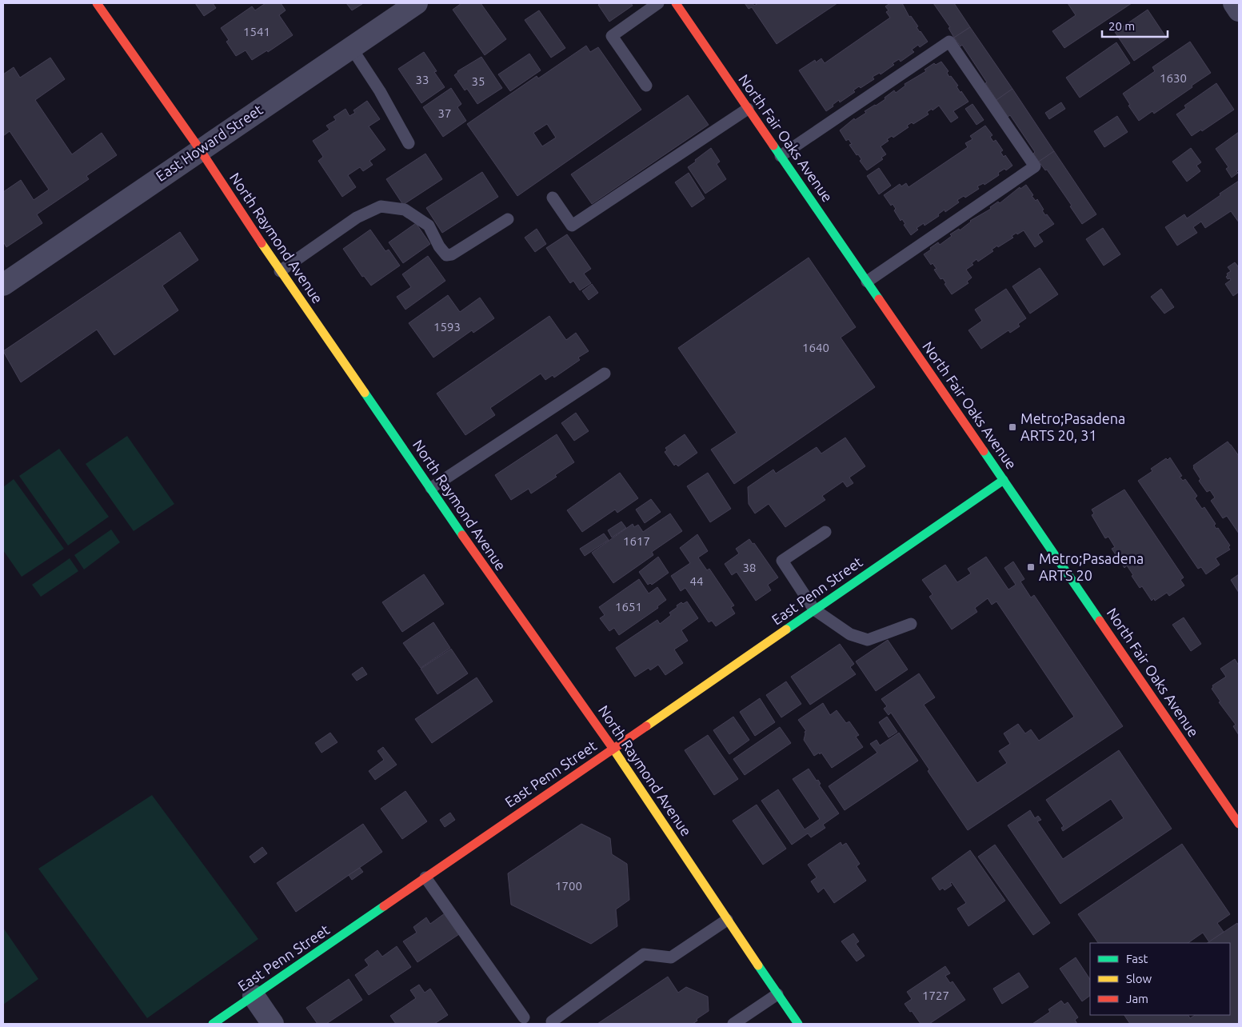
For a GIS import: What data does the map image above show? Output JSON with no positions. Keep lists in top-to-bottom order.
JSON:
{
  "streets": {
    "street": [
      "North Fair Oaks Avenue",
      "East Howard Street",
      "North Raymond Avenue",
      "East Penn Street"
    ]
  },
  "crossings": [
    ["North Fair Oaks Avenue", "East Penn Street"],
    ["East Howard Street", "North Raymond Avenue"],
    ["North Raymond Avenue", "East Penn Street"]
  ],
  "places": {
    "transit": ["Metro;Pasadena ARTS 20, 31", "Metro;Pasadena ARTS 20"]
  },
  "house_numbers": [
    "1541",
    "1630",
    "33",
    "35",
    "37",
    "1593",
    "1640",
    "1617",
    "38",
    "44",
    "1651",
    "1700",
    "1727"
  ],
  "legend": ["Fast", "Slow", "Jam"],
  "scale_bar": "20 m"
}
